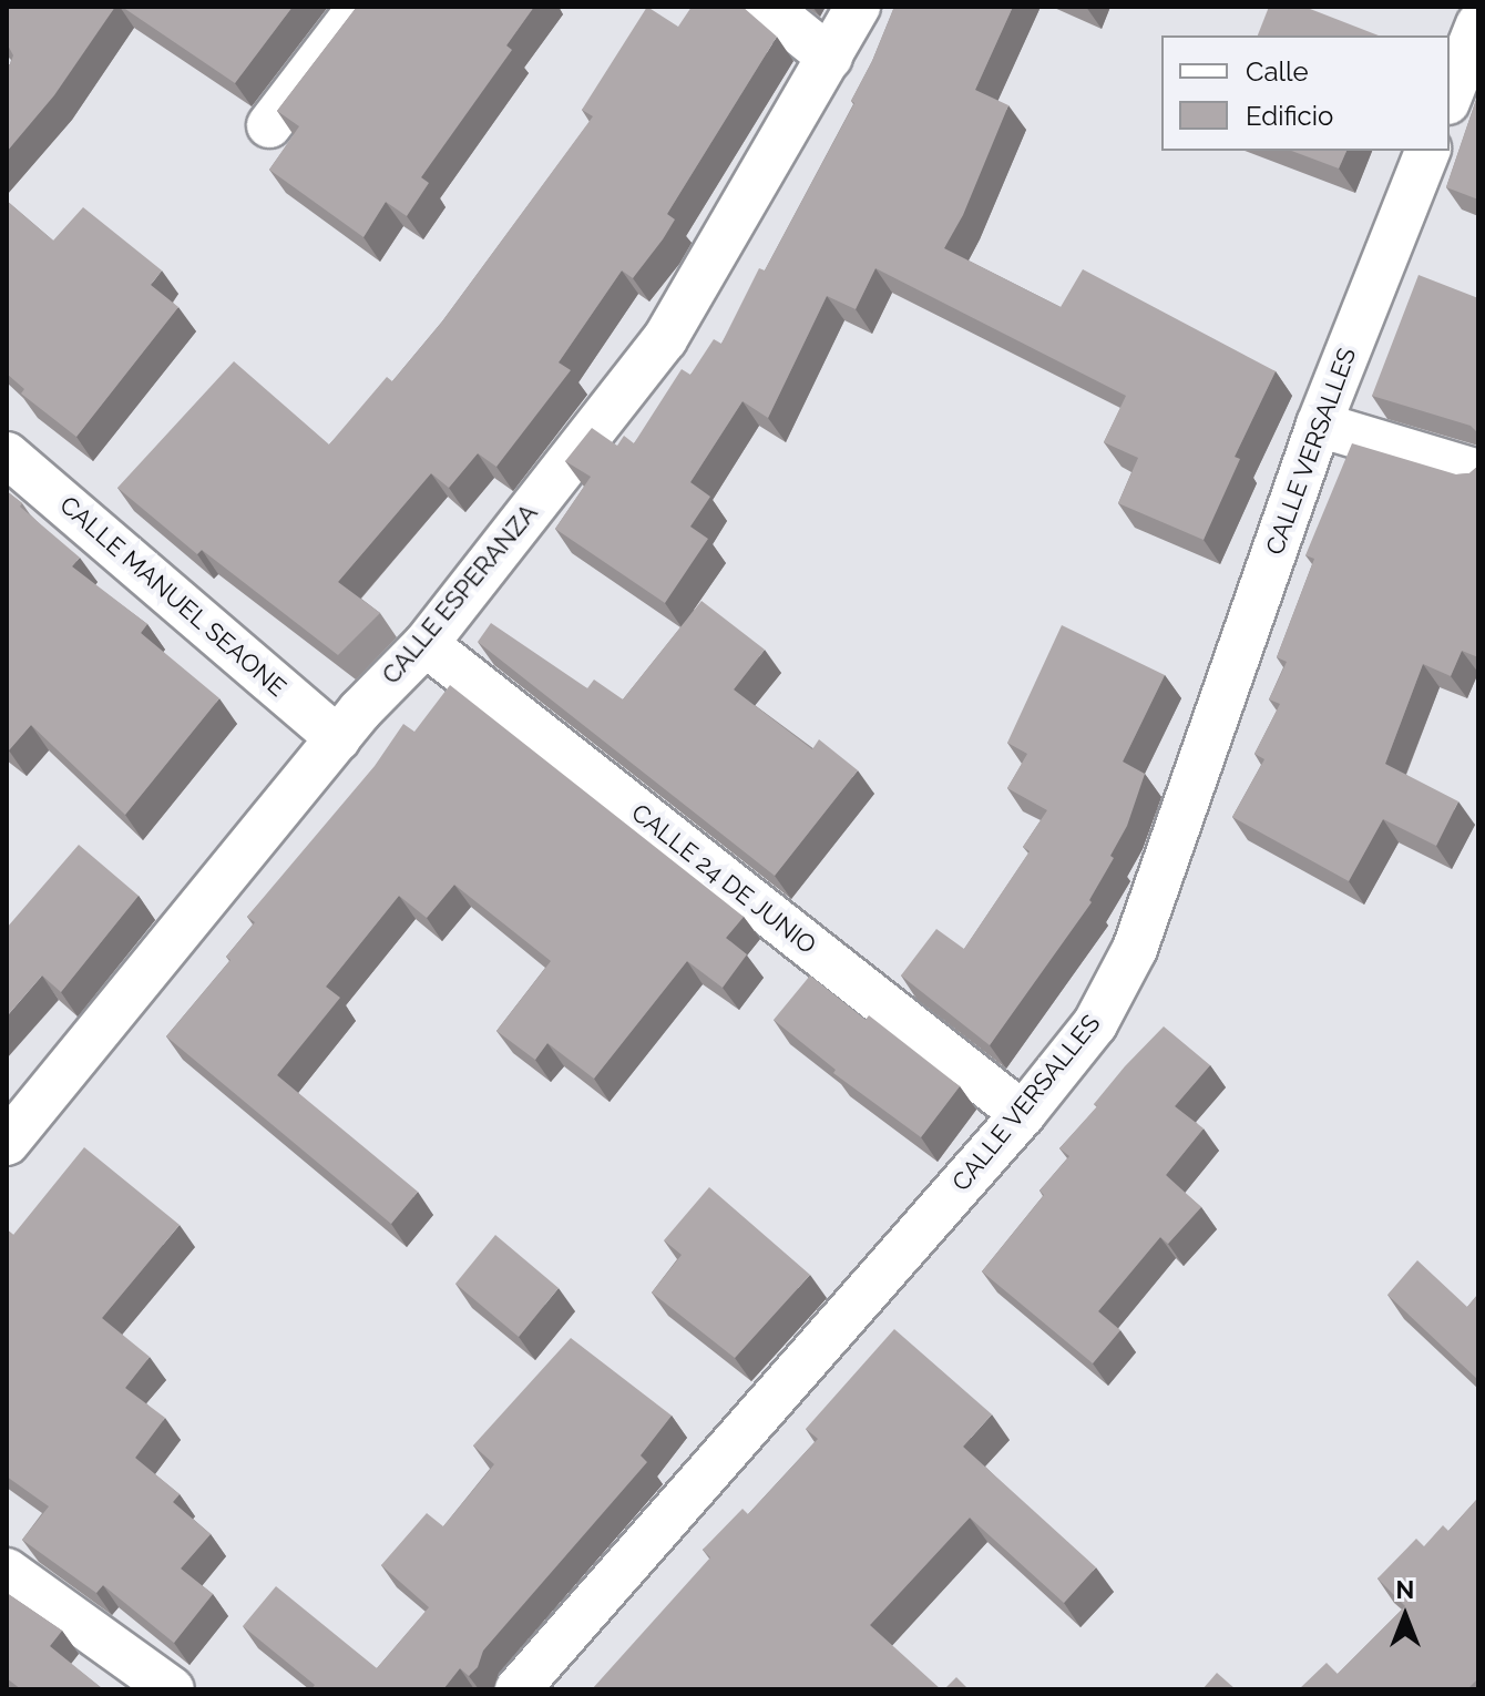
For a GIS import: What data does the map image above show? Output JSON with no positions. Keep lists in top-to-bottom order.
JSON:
{
  "streets": {
    "street": [
      "CALLE VERSALLES",
      "CALLE ESPERANZA",
      "CALLE MANUEL SEAONE",
      "CALLE 24 DE JUNIO"
    ]
  },
  "crossings": [
    ["CALLE VERSALLES", "CALLE 24 DE JUNIO"],
    ["CALLE ESPERANZA", "CALLE MANUEL SEAONE"],
    ["CALLE ESPERANZA", "CALLE 24 DE JUNIO"]
  ],
  "legend": ["Calle", "Edificio"],
  "north": "top"
}
